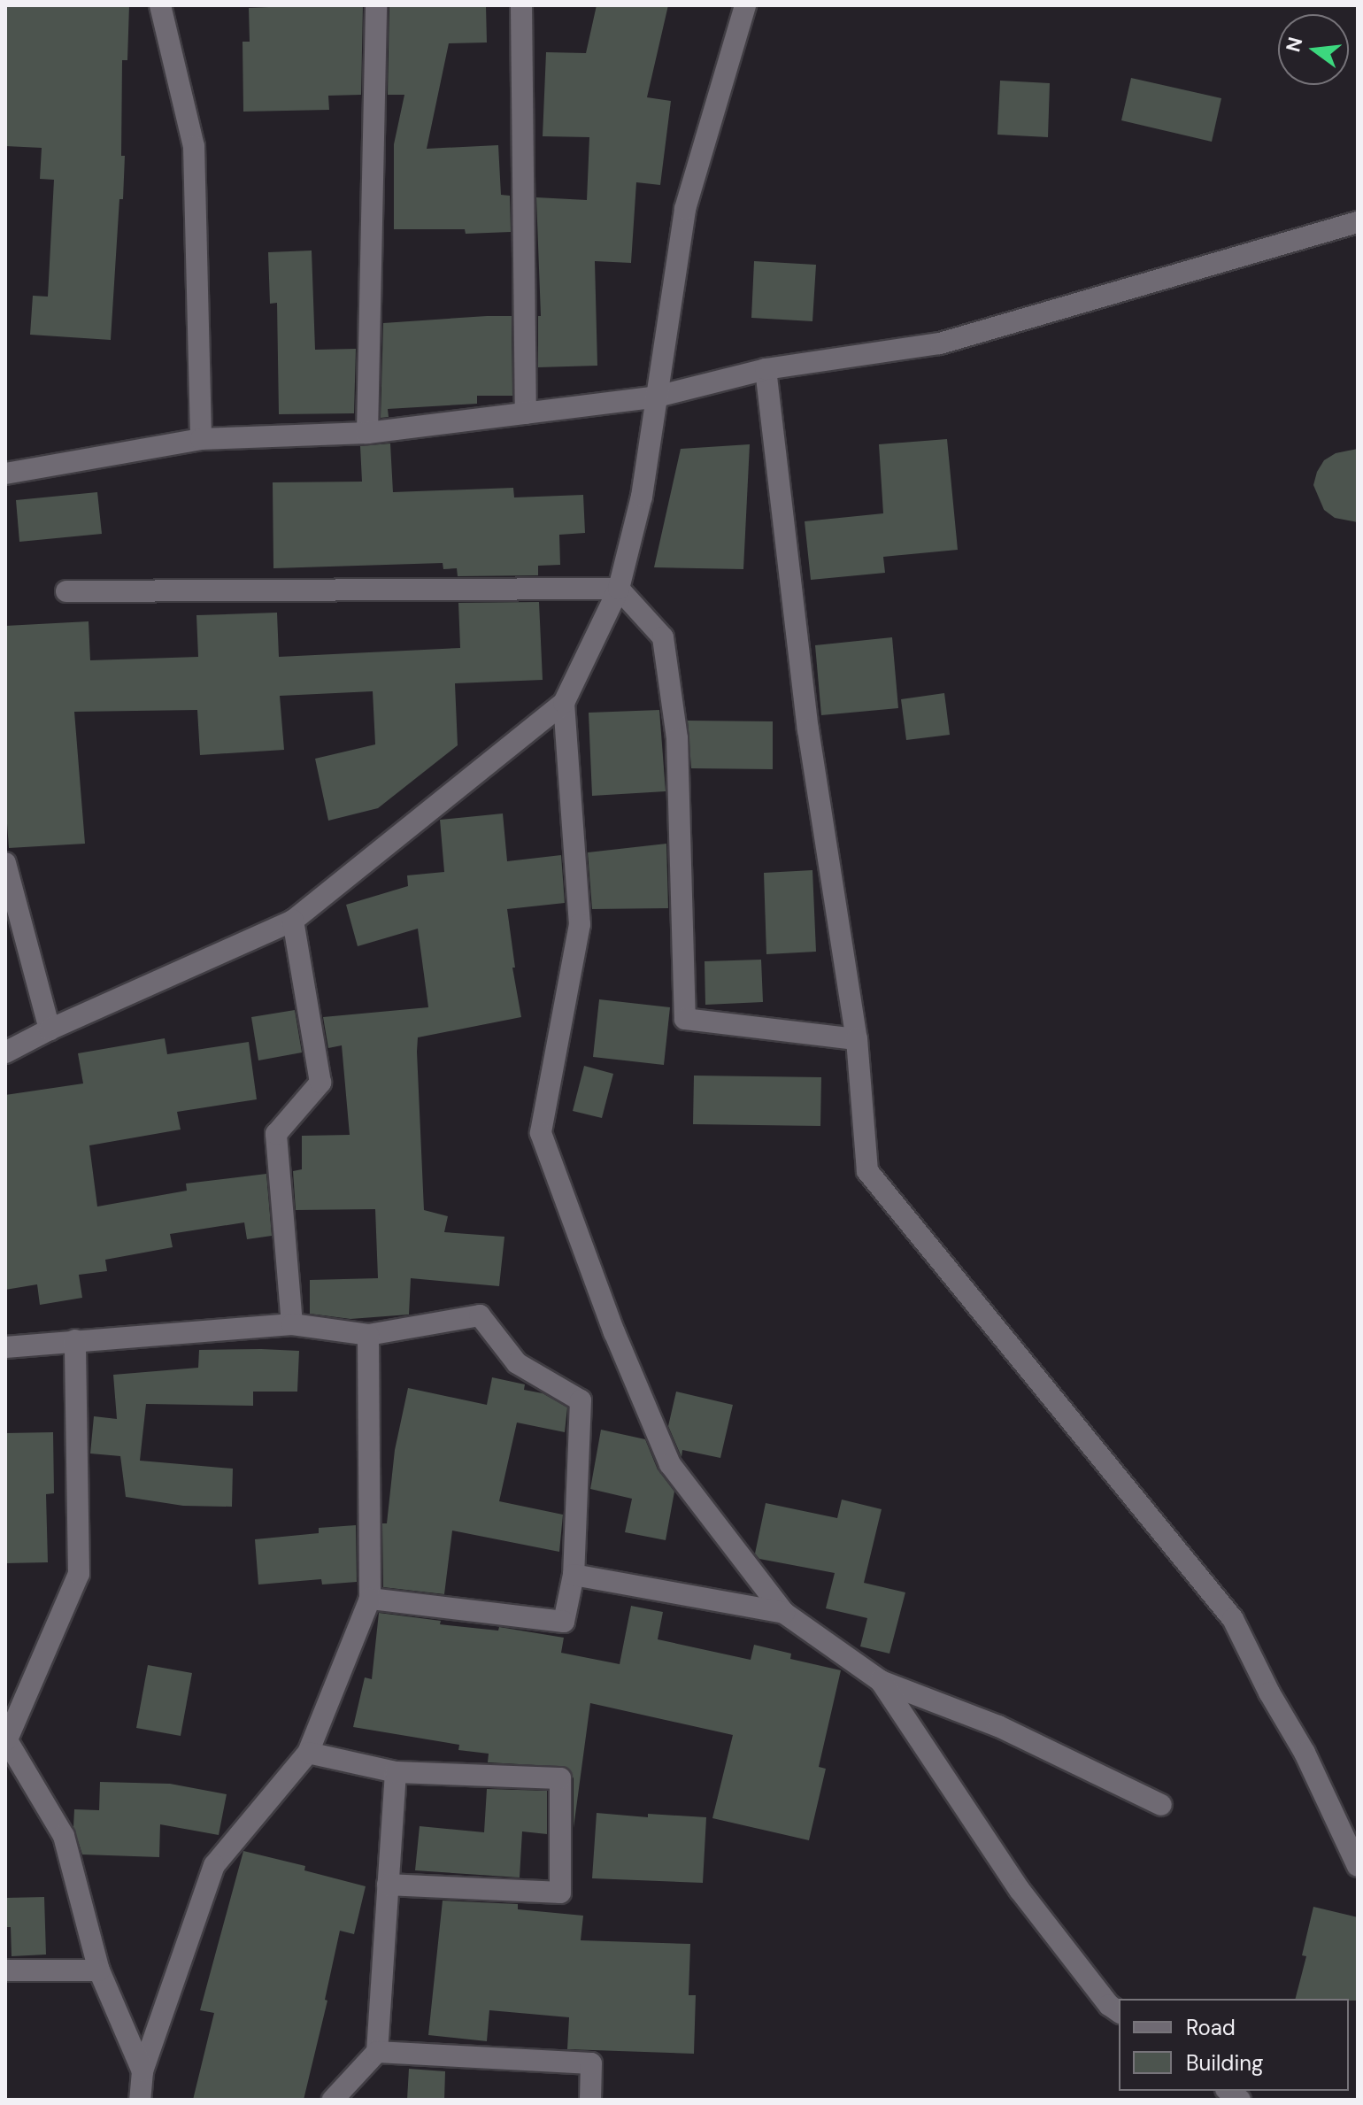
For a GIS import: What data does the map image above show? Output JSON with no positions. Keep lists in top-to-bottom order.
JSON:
{
  "legend": ["Road", "Building"],
  "north": "left"
}
